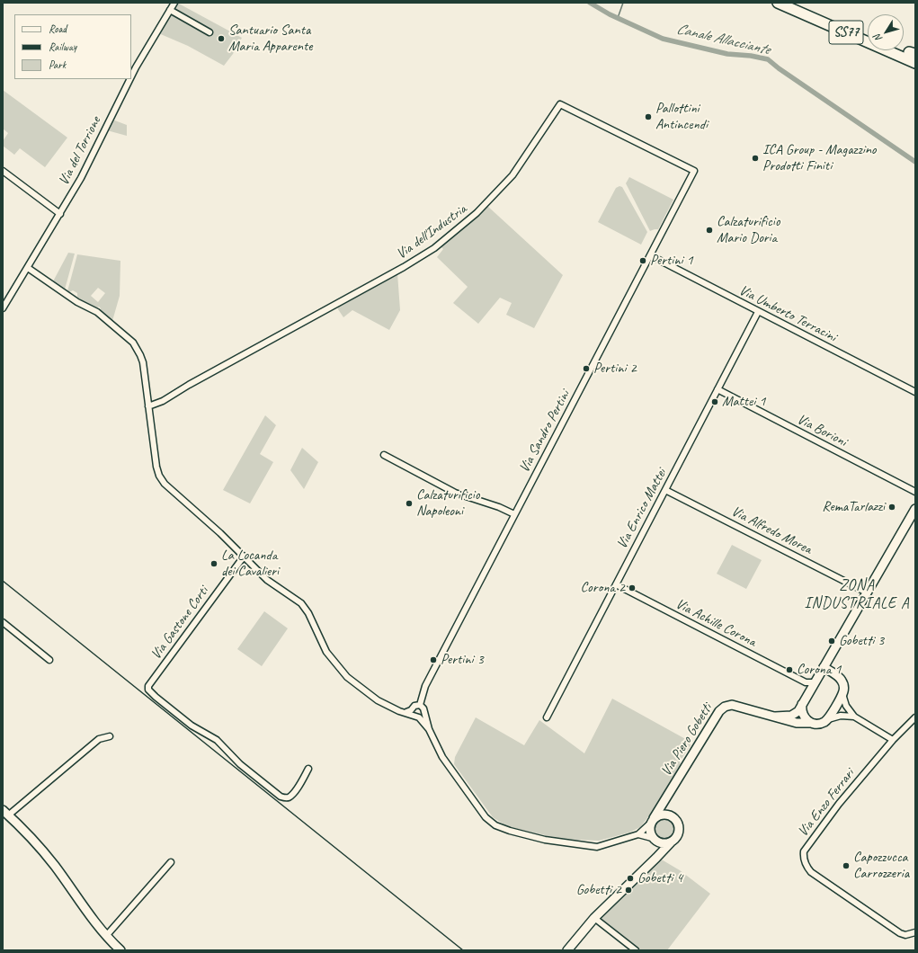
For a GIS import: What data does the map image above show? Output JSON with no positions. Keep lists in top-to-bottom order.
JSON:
{
  "streets": {
    "highway": ["SS77"],
    "street": [
      "Via del Torrione",
      "Via dell'Industria",
      "Via Umberto Terracini",
      "Via Borioni",
      "Via Sandro Pertini",
      "Via Enrico Mattei",
      "Via Alfredo Morea",
      "Via Gastone Corti",
      "Via Achille Corona",
      "Via Piero Gobetti",
      "Via Enzo Ferrari"
    ]
  },
  "crossings": [
    ["Via dell'Industria", "Via Sandro Pertini"],
    ["Via Umberto Terracini", "Via Sandro Pertini"],
    ["Via Umberto Terracini", "Via Enrico Mattei"],
    ["Via Borioni", "Via Enrico Mattei"],
    ["Via Enrico Mattei", "Via Alfredo Morea"],
    ["Via Enrico Mattei", "Via Achille Corona"]
  ],
  "districts": ["ZONA INDUSTRIALE A"],
  "water": ["Canale Allacciante"],
  "places": [
    "Santuario Santa Maria Apparente",
    "Pallottini Antincendi",
    "ICA Group - Magazzino Prodotti Finiti",
    "Calzaturificio Mario Doria",
    "Pertini 1",
    "Pertini 2",
    "Mattei 1",
    "Calzaturificio Napoleoni",
    "RemaTarlazzi",
    "La Locanda dei Cavalieri",
    "Corona 2",
    "Gobetti 3",
    "Pertini 3",
    "Corona 1",
    "Capozzucca Carrozzeria",
    "Gobetti 4",
    "Gobetti 2"
  ],
  "legend": ["Road", "Railway", "Park"],
  "north": "bottom left"
}
